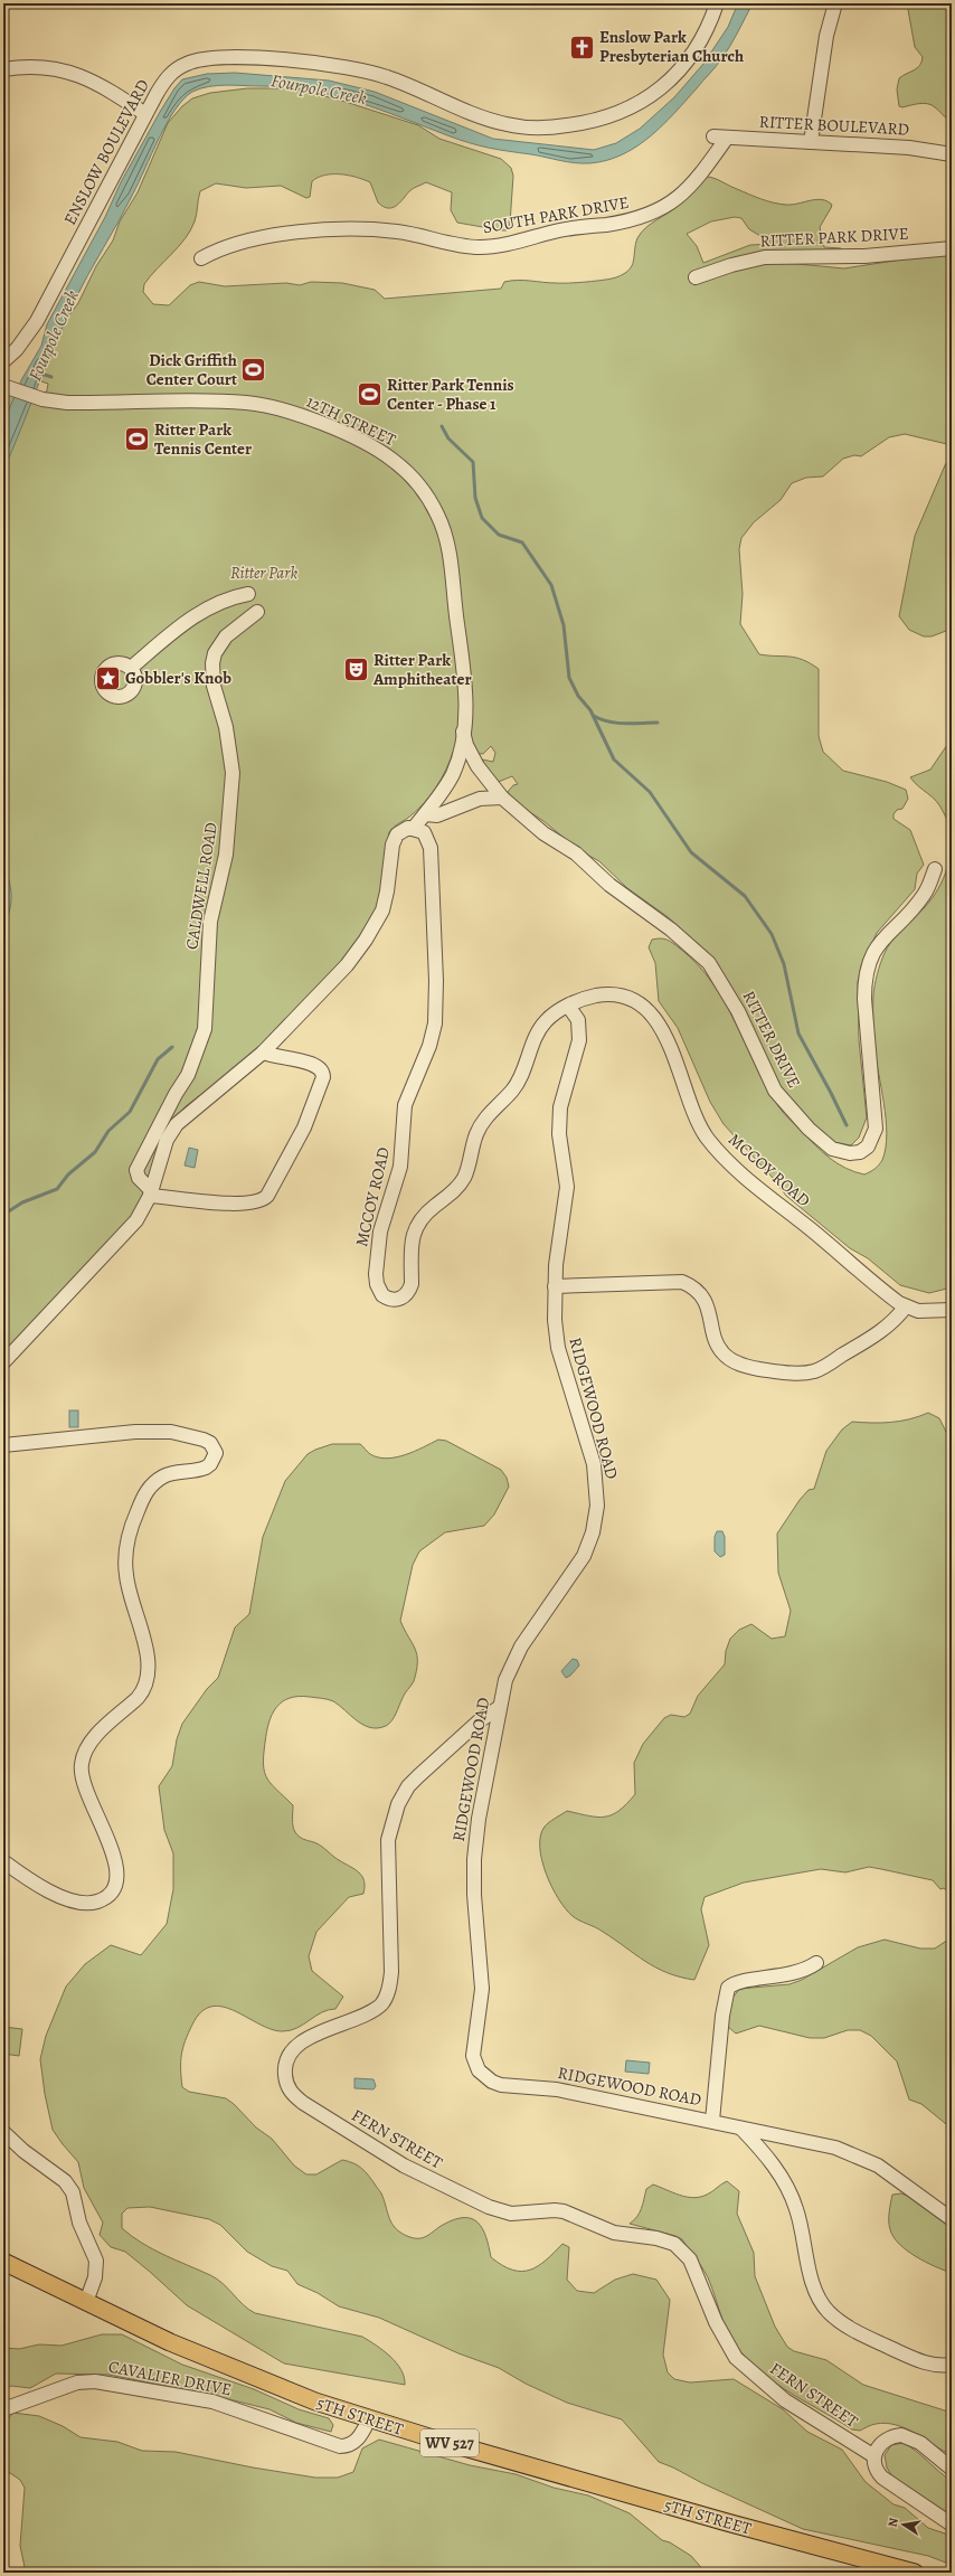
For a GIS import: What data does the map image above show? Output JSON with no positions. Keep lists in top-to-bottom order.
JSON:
{
  "streets": {
    "main road": ["5TH STREET", "WV 527"],
    "street": [
      "RITTER BOULEVARD",
      "ENSLOW BOULEVARD",
      "SOUTH PARK DRIVE",
      "RITTER PARK DRIVE",
      "12TH STREET",
      "CALDWELL ROAD",
      "RITTER DRIVE",
      "MCCOY ROAD",
      "RIDGEWOOD ROAD",
      "FERN STREET",
      "CAVALIER DRIVE"
    ]
  },
  "crossings": [
    ["RITTER BOULEVARD", "SOUTH PARK DRIVE"],
    ["12TH STREET", "RITTER DRIVE"],
    ["12TH STREET", "MCCOY ROAD"],
    ["MCCOY ROAD", "RIDGEWOOD ROAD"],
    ["RIDGEWOOD ROAD", "FERN STREET"],
    ["CAVALIER DRIVE", "5TH STREET"]
  ],
  "water": ["Fourpole Creek"],
  "parks": ["Ritter Park"],
  "places": {
    "church": ["Enslow Park Presbyterian Church"],
    "sports": ["Dick Griffith Center Court", "Ritter Park Tennis Center - Phase 1", "Ritter Park Tennis Center"],
    "theatre": ["Ritter Park Amphitheater"],
    "place": ["Gobbler's Knob"]
  },
  "north": "left"
}
